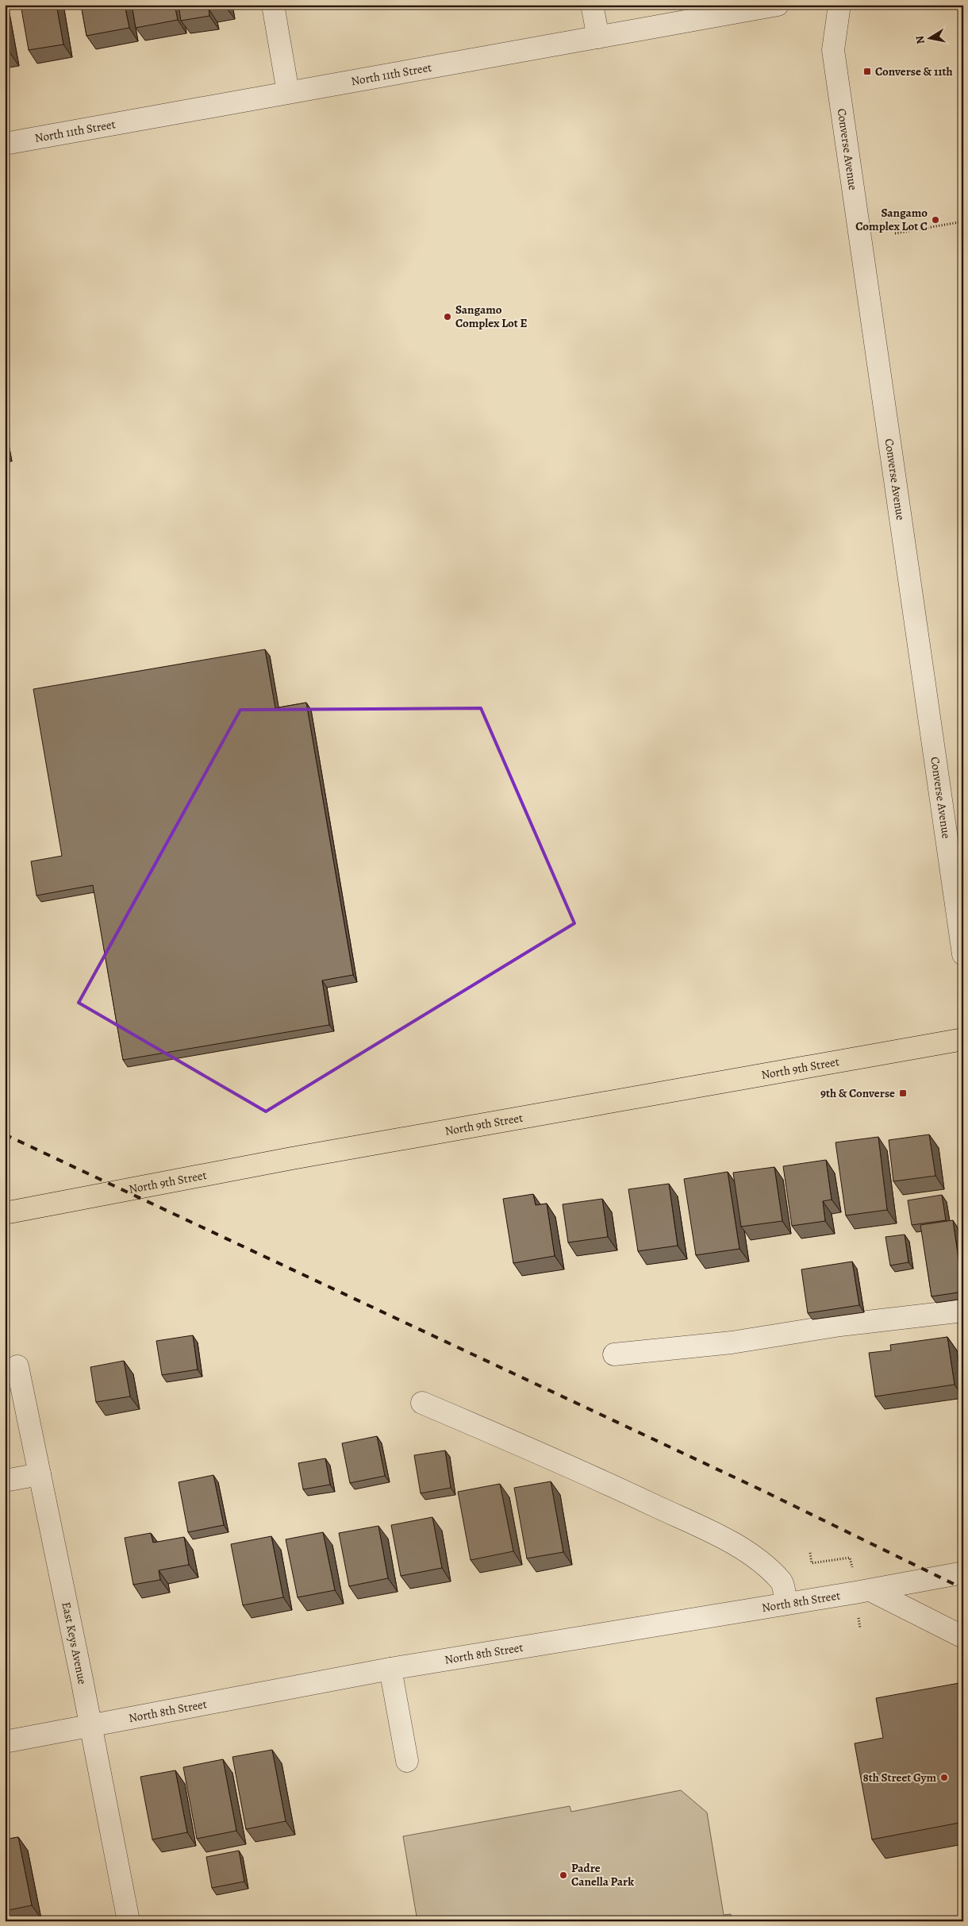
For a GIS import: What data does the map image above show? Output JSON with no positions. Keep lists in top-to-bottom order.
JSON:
{
  "streets": {
    "main road": ["North 9th Street"],
    "street": [
      "North 11th Street",
      "Converse Avenue",
      "North 8th Street",
      "East Keys Avenue"
    ]
  },
  "crossings": [
    ["North 8th Street", "East Keys Avenue"]
  ],
  "places": {
    "transit": ["Converse & 11th", "9th & Converse"],
    "other": [
      "Sangamo Complex Lot C",
      "Sangamo Complex Lot E",
      "8th Street Gym",
      "Padre Canella Park"
    ]
  },
  "north": "left"
}
